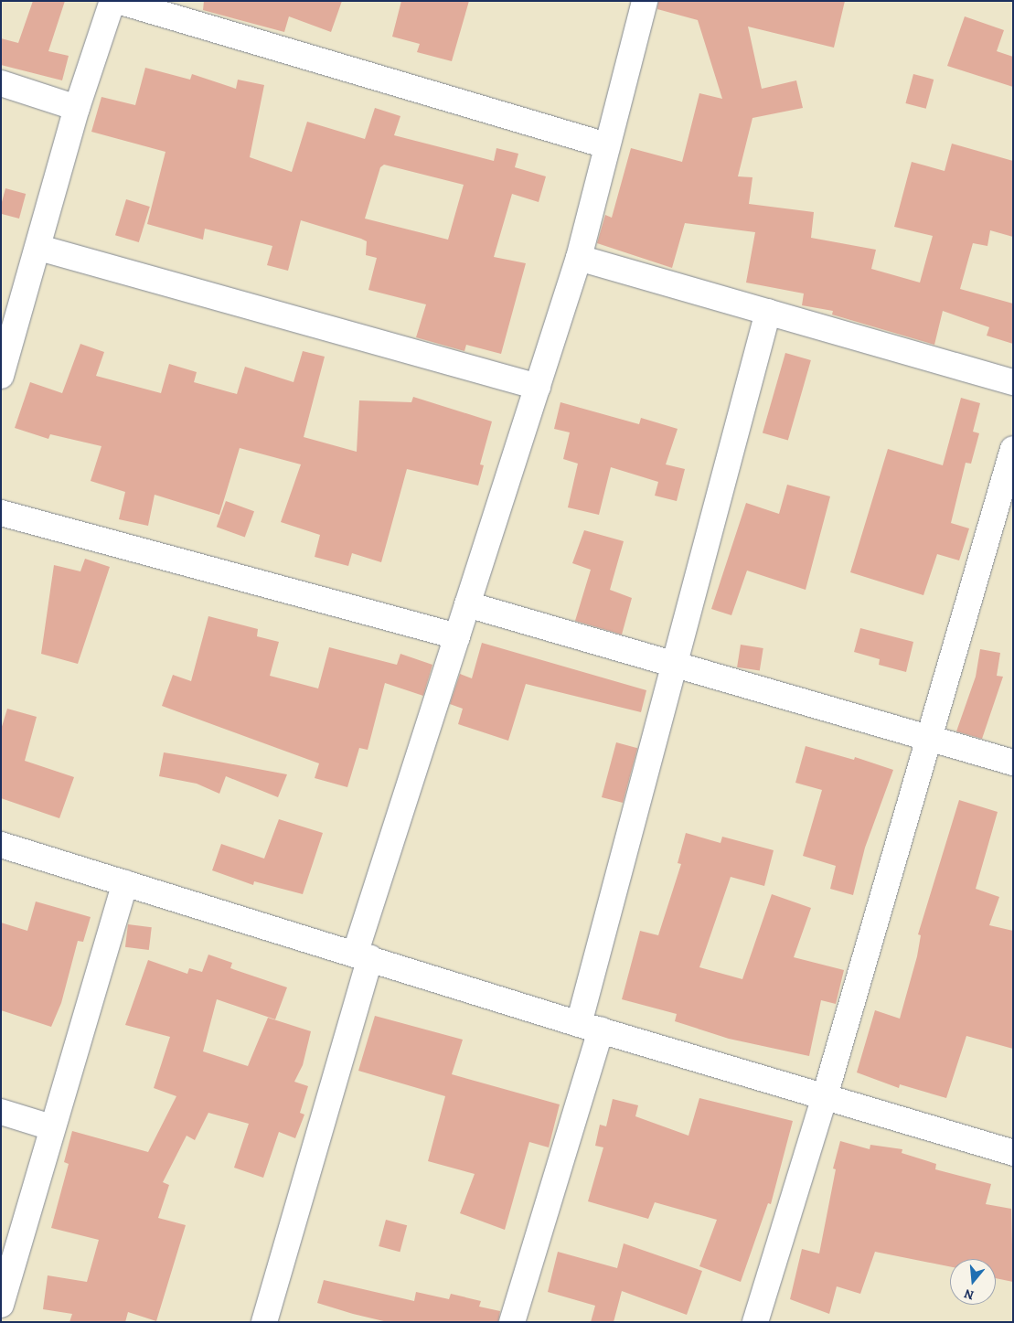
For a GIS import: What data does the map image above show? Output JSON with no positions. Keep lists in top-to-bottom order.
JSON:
{
  "north": "bottom"
}
